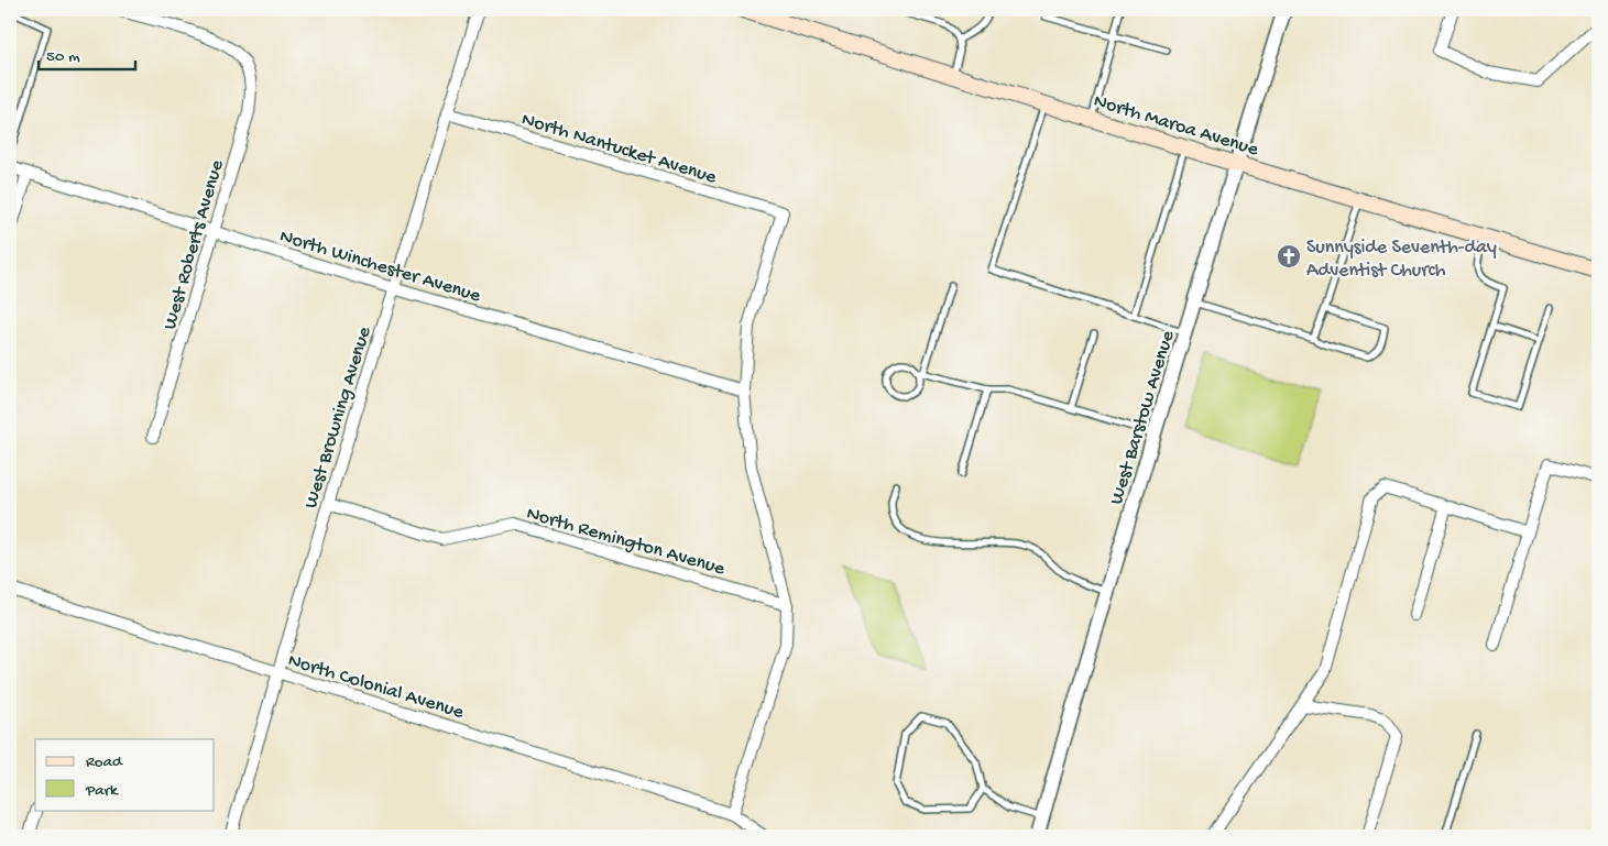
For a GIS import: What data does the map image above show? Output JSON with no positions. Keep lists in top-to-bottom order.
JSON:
{
  "streets": {
    "main road": ["North Maroa Avenue"],
    "street": [
      "North Nantucket Avenue",
      "West Roberts Avenue",
      "North Winchester Avenue",
      "West Browning Avenue",
      "West Barstow Avenue",
      "North Remington Avenue",
      "North Colonial Avenue"
    ]
  },
  "crossings": [
    ["North Maroa Avenue", "West Barstow Avenue"],
    ["North Nantucket Avenue", "North Winchester Avenue"],
    ["North Nantucket Avenue", "West Browning Avenue"],
    ["West Roberts Avenue", "North Winchester Avenue"],
    ["North Winchester Avenue", "West Browning Avenue"],
    ["West Browning Avenue", "North Remington Avenue"],
    ["West Browning Avenue", "North Colonial Avenue"]
  ],
  "places": {
    "church": ["Sunnyside Seventh-day Adventist Church"]
  },
  "legend": ["Road", "Park"],
  "scale_bar": "50 m"
}
